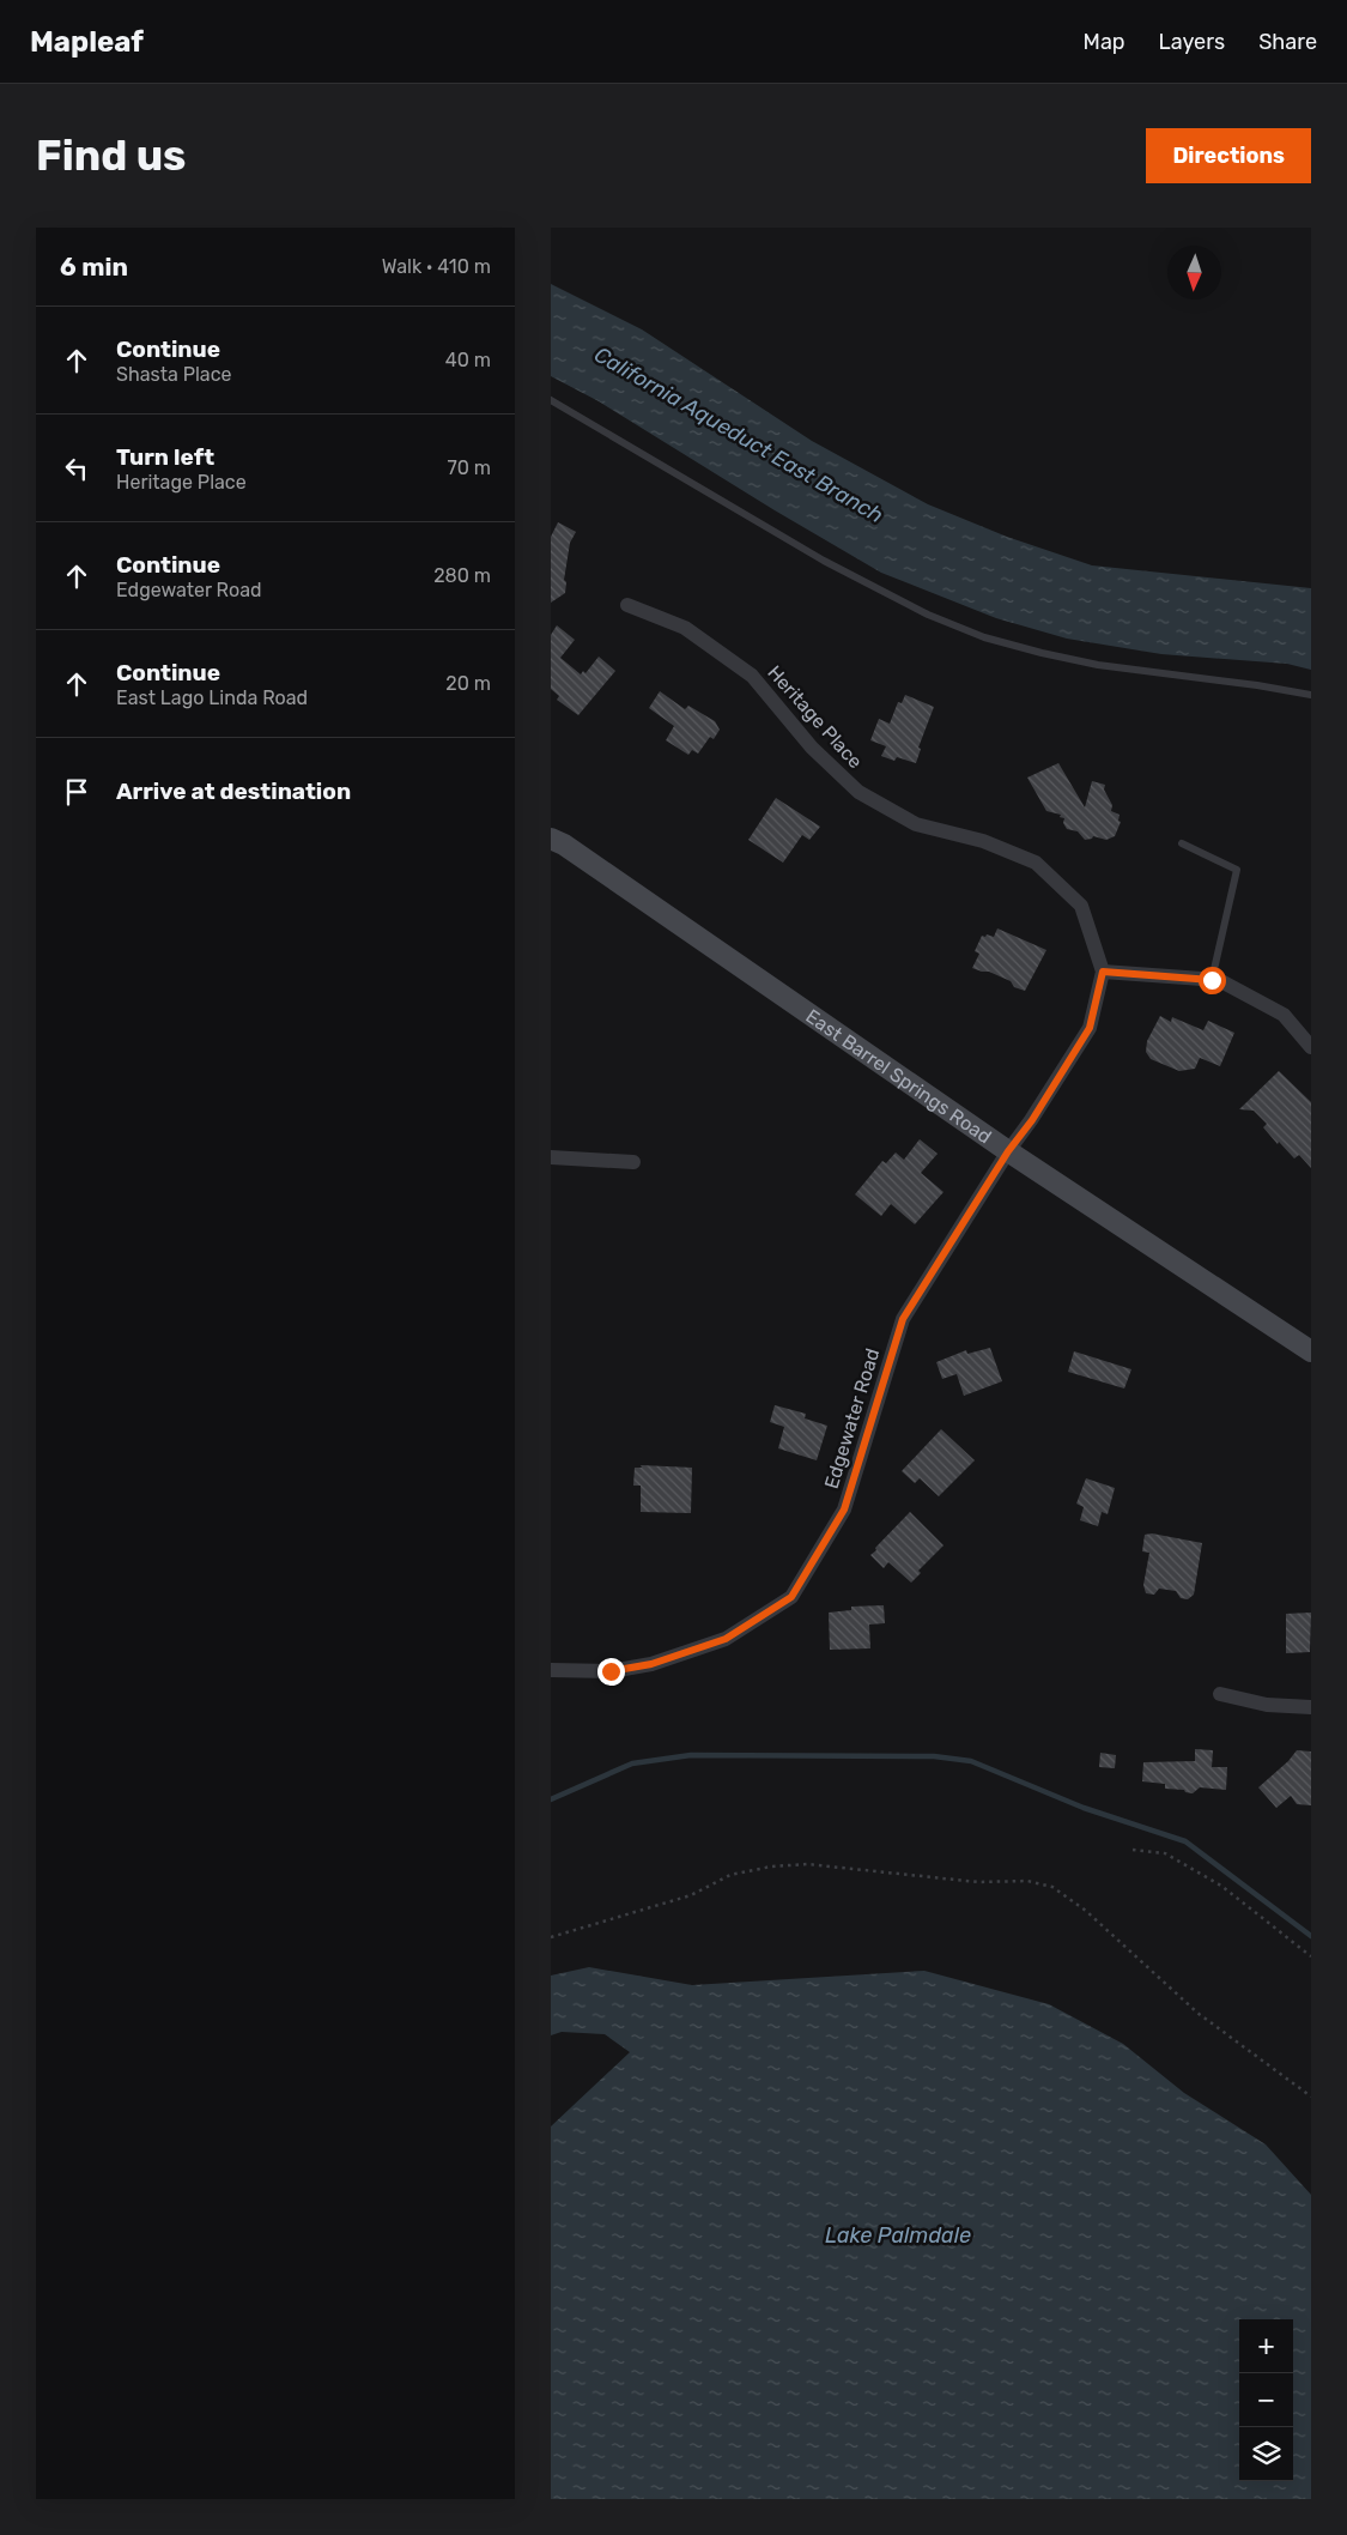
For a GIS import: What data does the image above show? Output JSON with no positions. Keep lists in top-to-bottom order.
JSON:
{
  "streets": {
    "street": ["Heritage Place", "East Barrel Springs Road", "Edgewater Road"]
  },
  "crossings": [
    ["Heritage Place", "Edgewater Road"],
    ["East Barrel Springs Road", "Edgewater Road"]
  ],
  "water": ["California Aqueduct East Branch", "Lake Palmdale"],
  "north": "bottom",
  "page": {
    "header": "Mapleaf",
    "nav": ["Map", "Layers", "Share"],
    "buttons": "Directions",
    "title": "Find us",
    "heading": ["6 min", "Walk · 410 m"],
    "list": [
      ["Continue", "Shasta Place", "40 m"],
      ["Turn left", "Heritage Place", "70 m"],
      ["Continue", "Edgewater Road", "280 m"],
      ["Continue", "East Lago Linda Road", "20 m"],
      "Arrive at destination"
    ],
    "map_buttons": ["+", "−"]
  }
}
